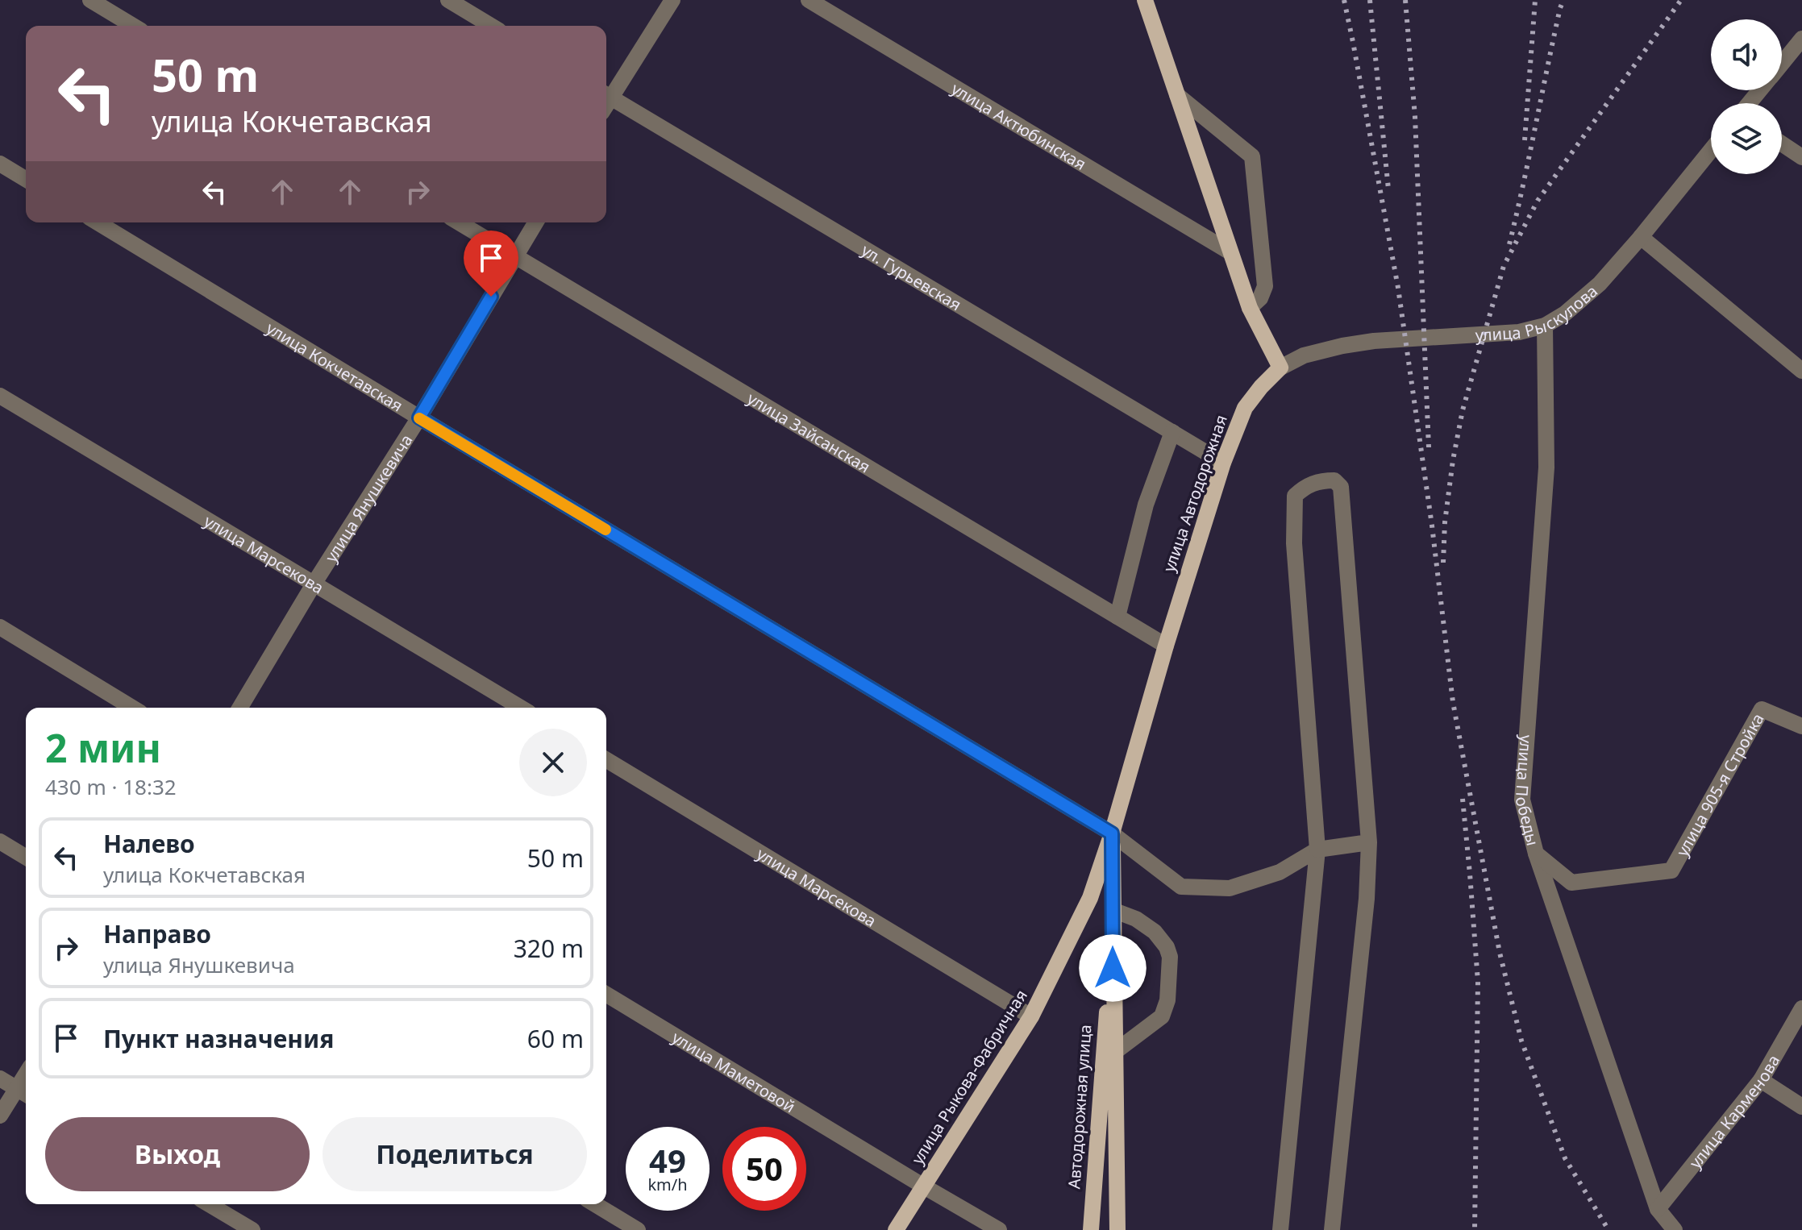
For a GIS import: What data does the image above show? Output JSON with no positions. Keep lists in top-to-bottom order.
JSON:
{
  "streets": {
    "main road": ["улица Автодорожная", "улица Рыкова-Фабричная", "Автодорожная улица"],
    "street": [
      "улица Актюбинская",
      "ул. Гурьевская",
      "улица Рыскулова",
      "улица Кокчетавская",
      "улица Зайсанская",
      "улица Янушкевича",
      "улица Марсекова",
      "улица 905-я Стройка",
      "улица Победы",
      "улица Маметовой",
      "улица Карменова"
    ]
  },
  "crossings": [
    ["ул. Гурьевская", "улица Автодорожная"],
    ["улица Рыскулова", "улица Автодорожная"],
    ["улица Рыскулова", "улица Победы"],
    ["улица Кокчетавская", "улица Автодорожная"],
    ["улица Кокчетавская", "улица Янушкевича"],
    ["улица Кокчетавская", "улица Рыкова-Фабричная"],
    ["улица Кокчетавская", "Автодорожная улица"],
    ["улица Зайсанская", "улица Автодорожная"],
    ["улица Зайсанская", "улица Янушкевича"],
    ["улица Автодорожная", "улица Рыкова-Фабричная"],
    ["улица Автодорожная", "Автодорожная улица"],
    ["улица Янушкевича", "улица Марсекова"],
    ["улица Марсекова", "улица Рыкова-Фабричная"],
    ["улица 905-я Стройка", "улица Победы"],
    ["улица Победы", "улица Карменова"],
    ["улица Маметовой", "улица Рыкова-Фабричная"],
    ["улица Рыкова-Фабричная", "Автодорожная улица"]
  ],
  "page": {
    "turn": ["50 m", "улица Кокчетавская"],
    "heading": ["2 мин", "430 m · 18:32"],
    "list": [
      {
        "name": "Налево",
        "note": "улица Кокчетавская",
        "value": "50 m"
      },
      {
        "name": "Направо",
        "note": "улица Янушкевича",
        "value": "320 m"
      },
      {
        "name": "Пункт назначения",
        "value": "60 m"
      }
    ],
    "buttons": ["Выход", "Поделиться"],
    "speed": "49 km/h",
    "limit": "50"
  }
}
